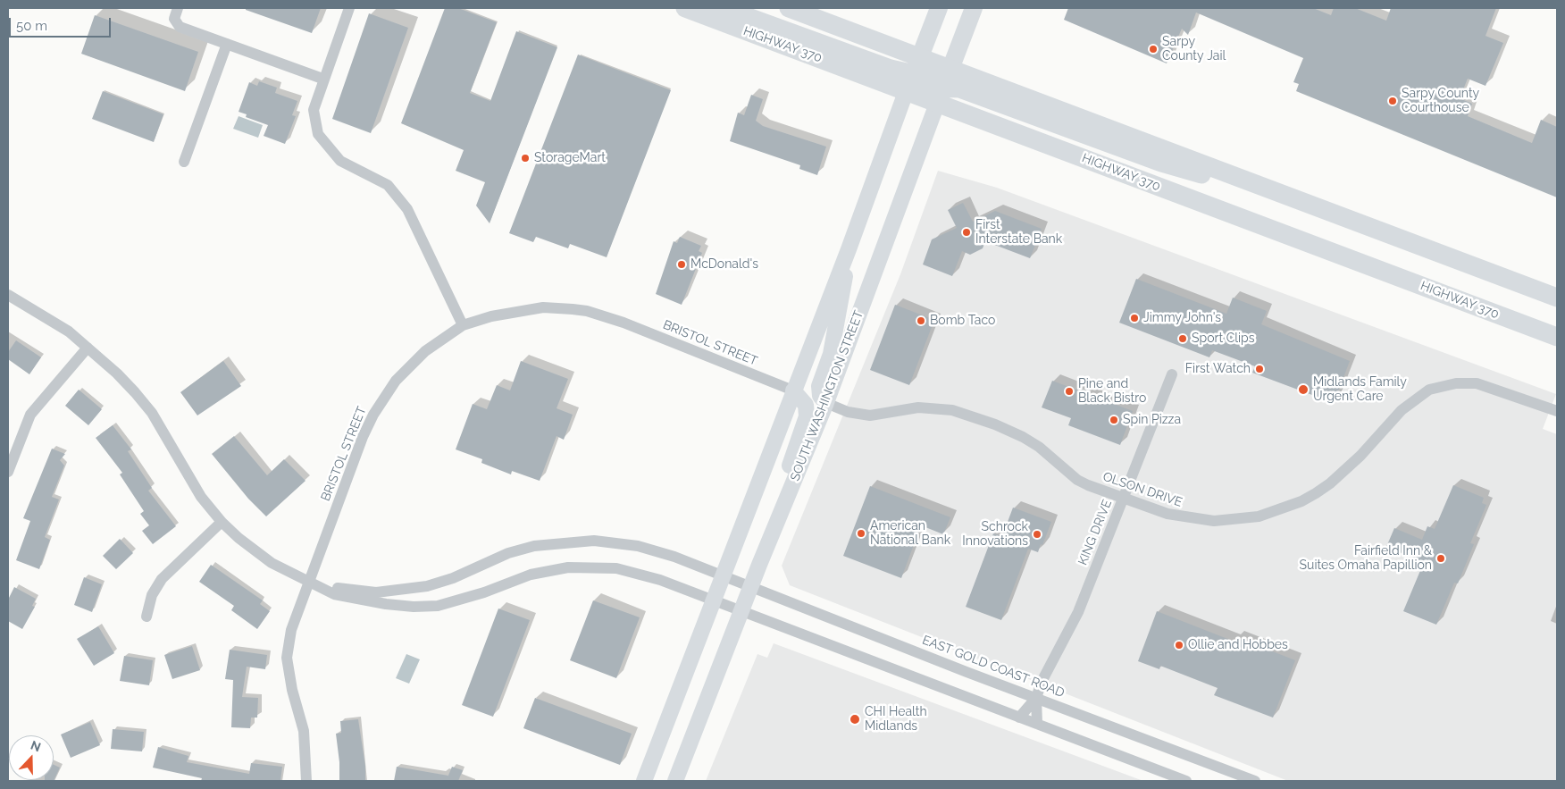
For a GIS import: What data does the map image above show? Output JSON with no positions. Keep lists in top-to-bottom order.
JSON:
{
  "streets": {
    "highway": ["HIGHWAY 370"],
    "main road": ["SOUTH WASHINGTON STREET"],
    "street": [
      "BRISTOL STREET",
      "OLSON DRIVE",
      "KING DRIVE",
      "EAST GOLD COAST ROAD"
    ]
  },
  "crossings": [
    ["HIGHWAY 370", "SOUTH WASHINGTON STREET"],
    ["BRISTOL STREET", "EAST GOLD COAST ROAD"],
    ["SOUTH WASHINGTON STREET", "OLSON DRIVE"],
    ["SOUTH WASHINGTON STREET", "EAST GOLD COAST ROAD"],
    ["OLSON DRIVE", "KING DRIVE"],
    ["KING DRIVE", "EAST GOLD COAST ROAD"]
  ],
  "places": [
    "Sarpy County Jail",
    "Sarpy County Courthouse",
    "StorageMart",
    "First Interstate Bank",
    "McDonald's",
    "Jimmy John's",
    "Bomb Taco",
    "Sport Clips",
    "First Watch",
    "Midlands Family Urgent Care",
    "Pine and Black Bistro",
    "Spin Pizza",
    "American National Bank",
    "Schrock Innovations",
    "Fairfield Inn & Suites Omaha Papillion",
    "Ollie and Hobbes",
    "CHI Health Midlands"
  ],
  "scale_bar": "50 m",
  "north": "top"
}
